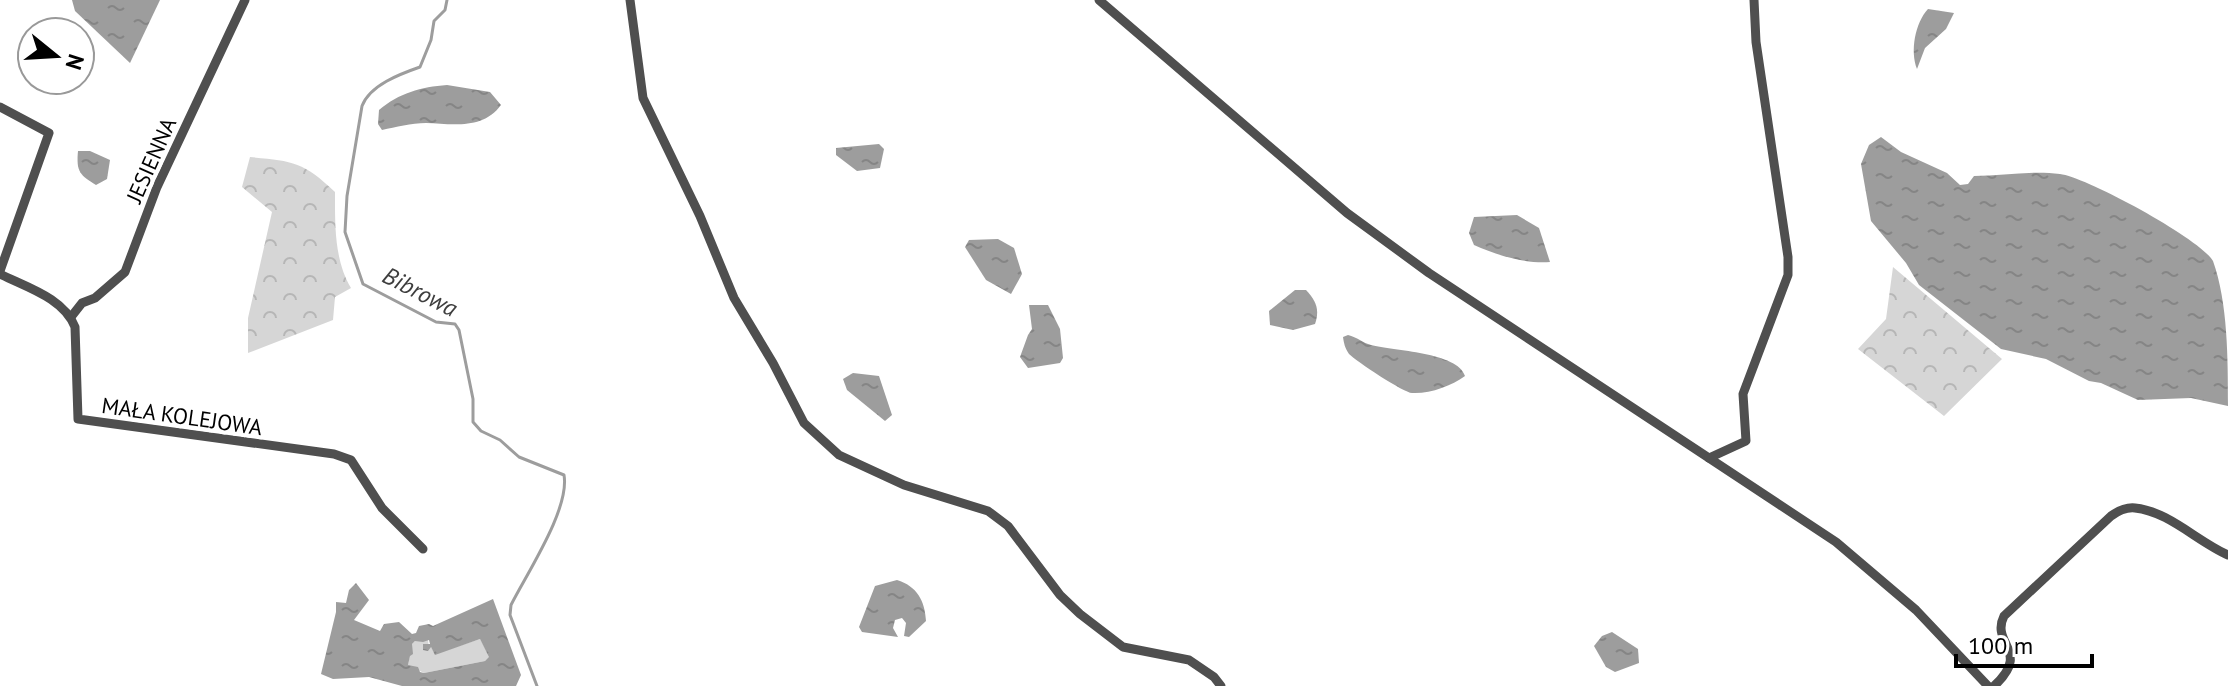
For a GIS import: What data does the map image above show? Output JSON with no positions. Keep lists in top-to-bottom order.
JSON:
{
  "streets": {
    "street": ["JESIENNA", "MAŁA KOLEJOWA"]
  },
  "crossings": [
    ["JESIENNA", "MAŁA KOLEJOWA"]
  ],
  "water": ["Bibrowa"],
  "scale_bar": "100 m",
  "north": "right"
}
